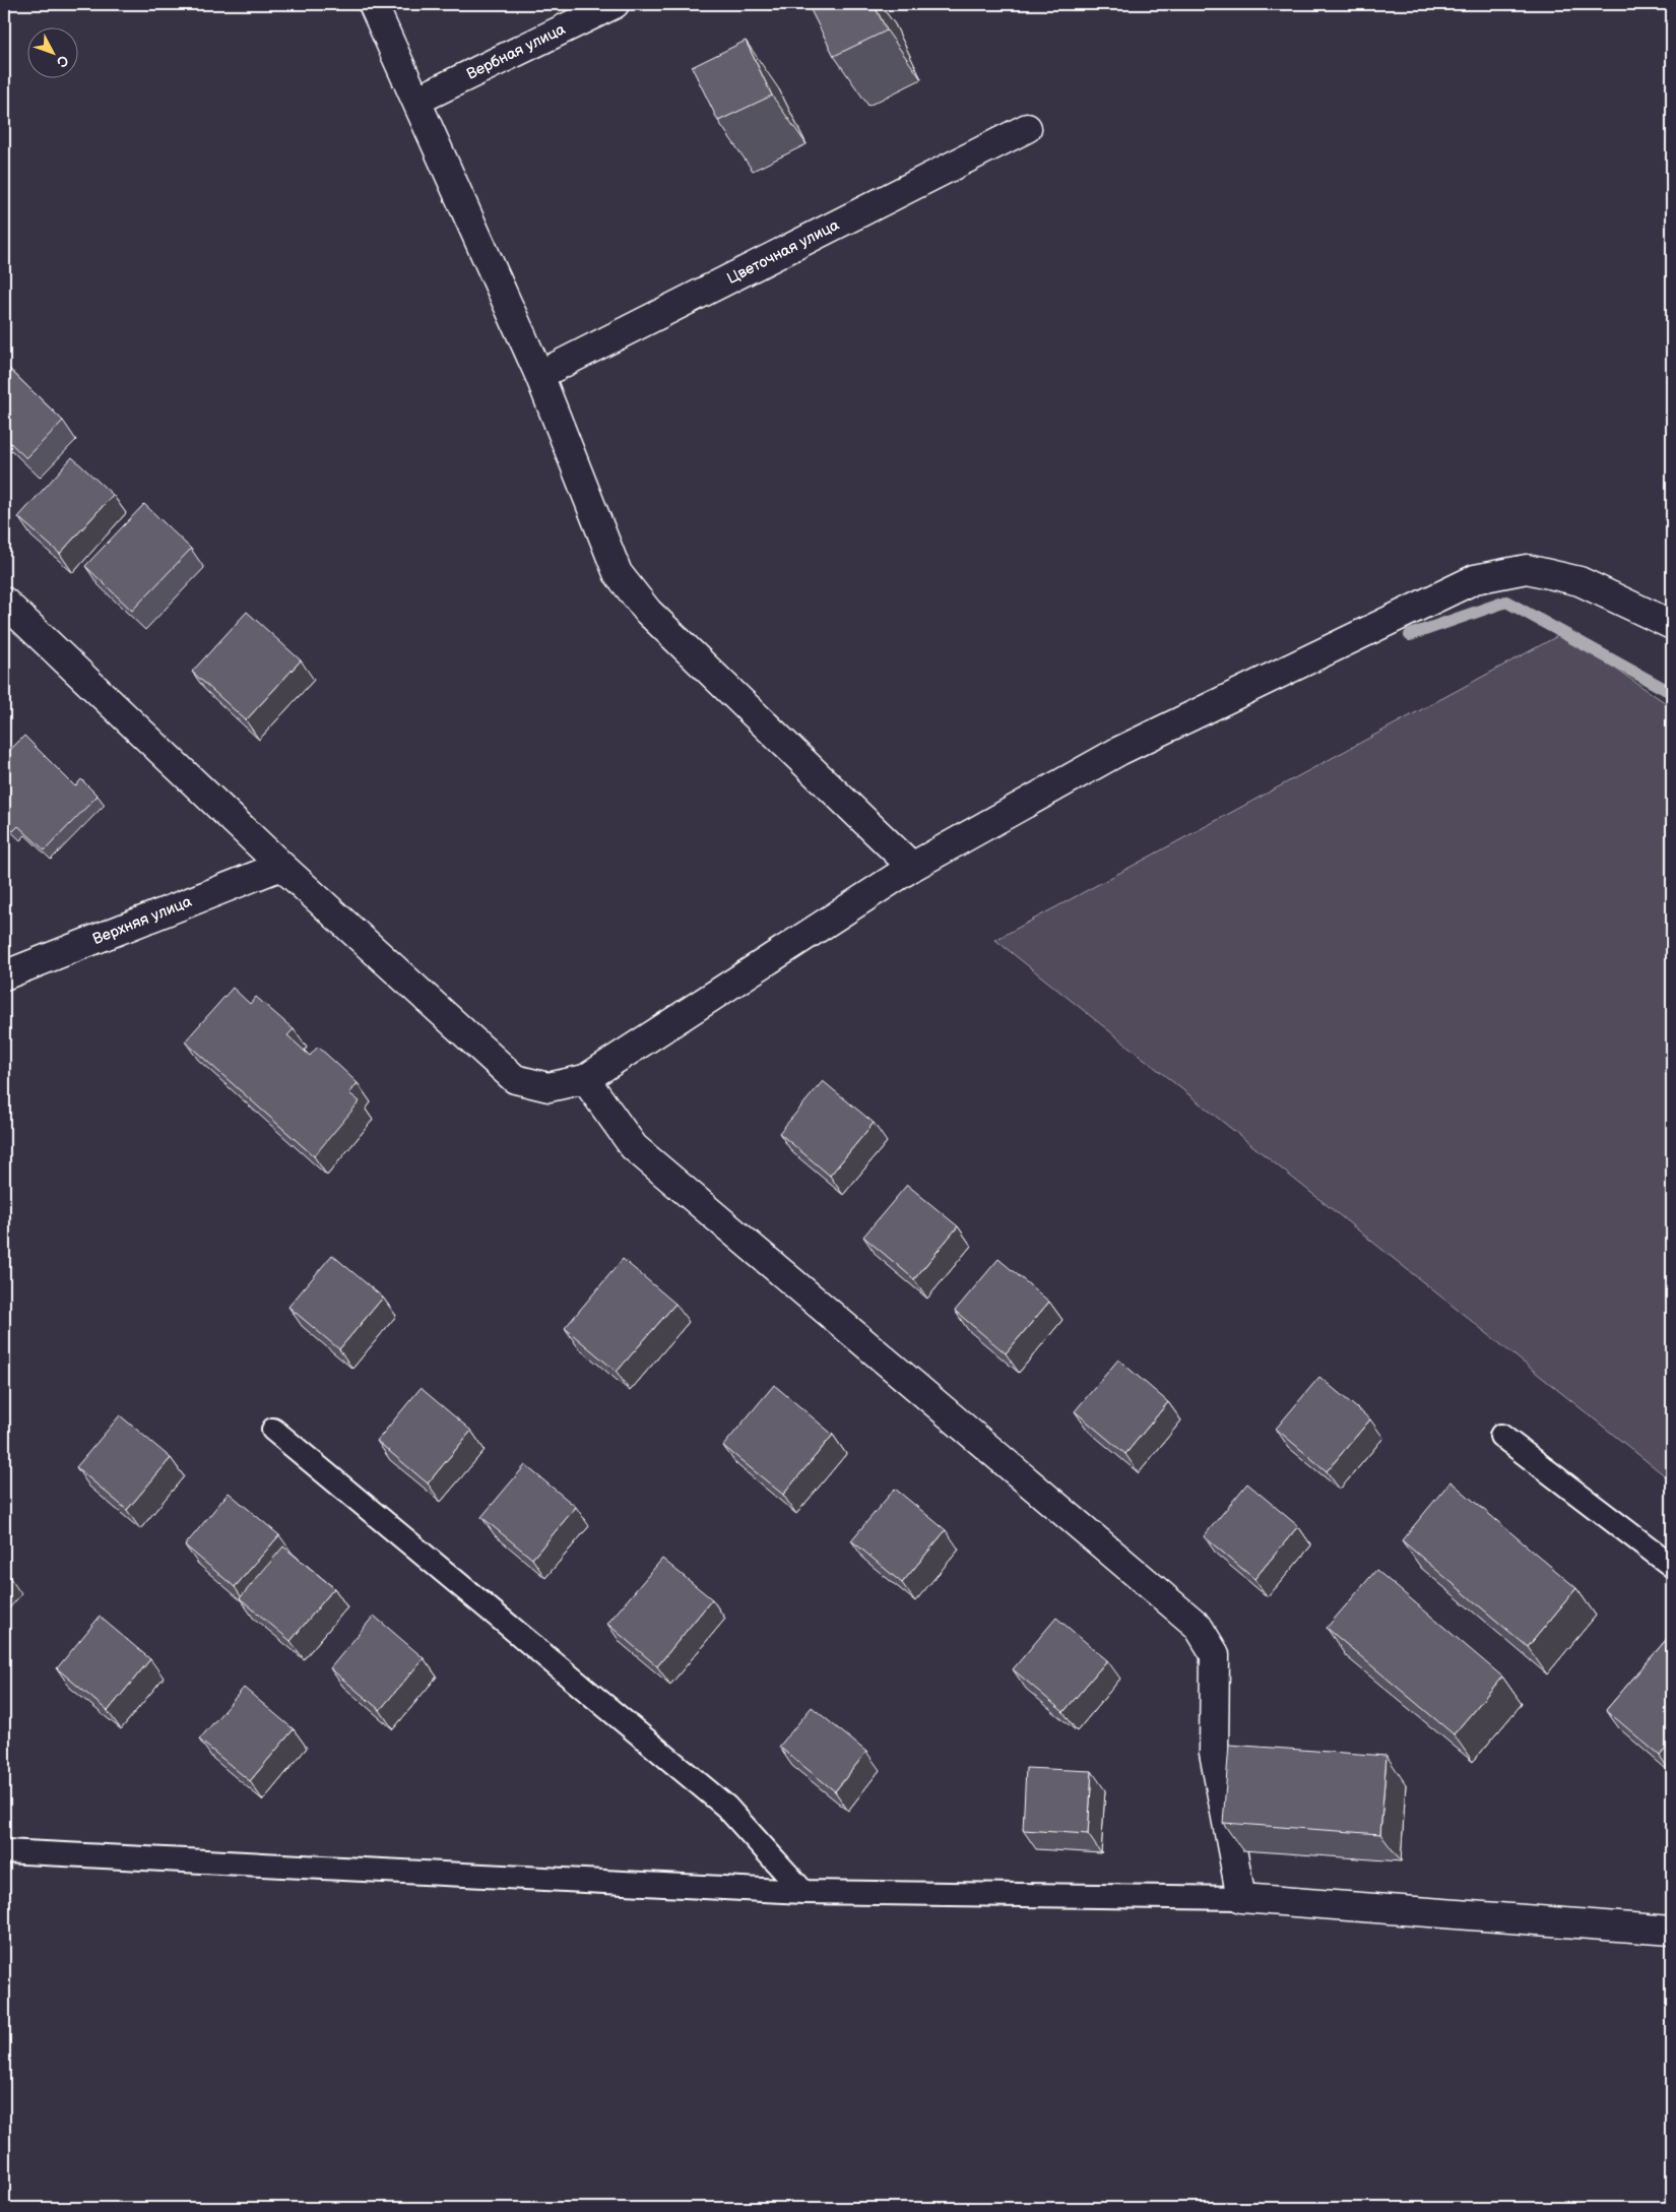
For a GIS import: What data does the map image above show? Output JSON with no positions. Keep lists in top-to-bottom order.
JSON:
{
  "streets": {
    "street": ["Вербная улица", "Цветочная улица", "Верхняя улица"]
  },
  "north": "bottom right"
}
